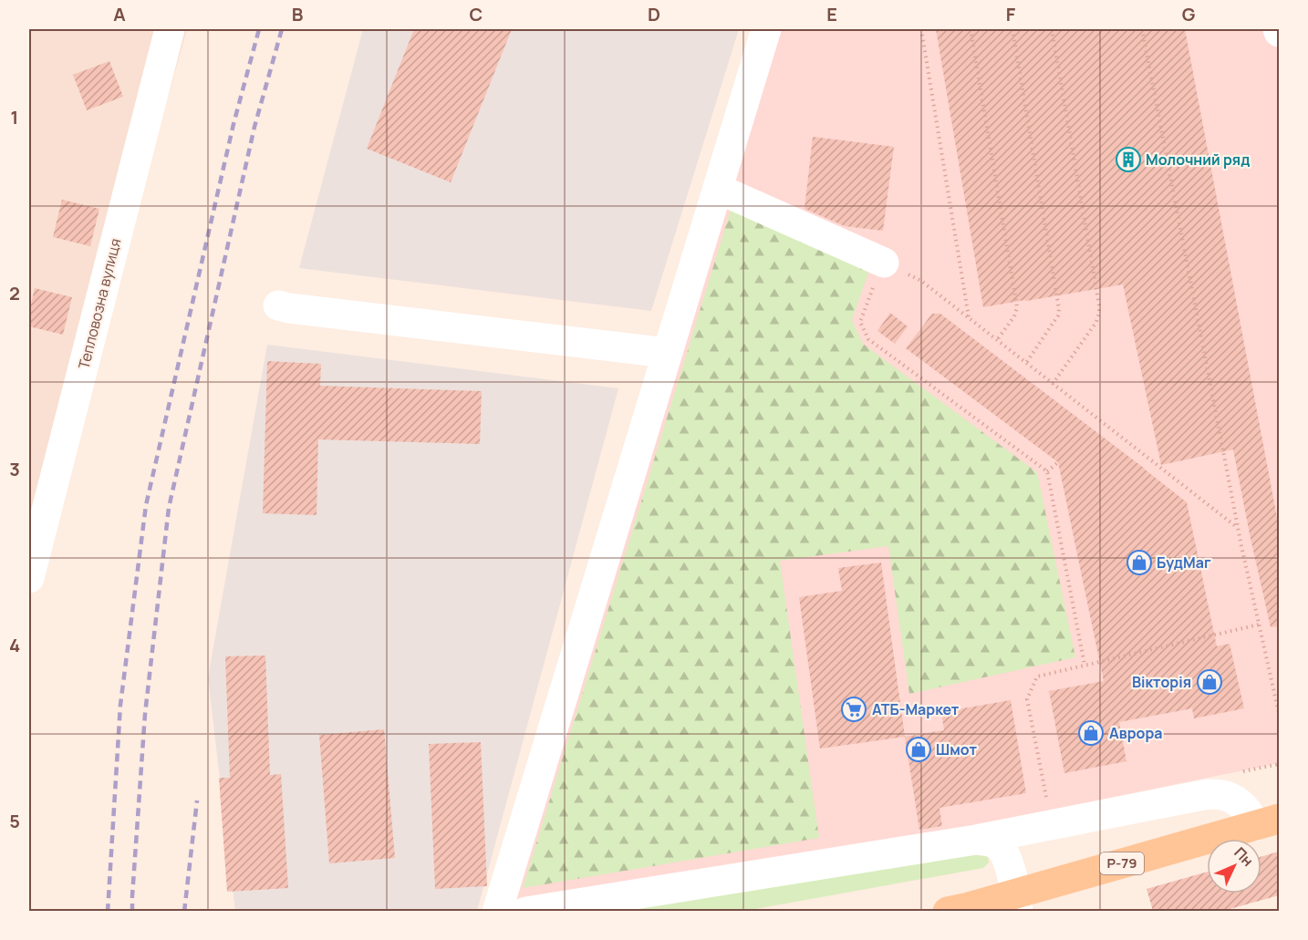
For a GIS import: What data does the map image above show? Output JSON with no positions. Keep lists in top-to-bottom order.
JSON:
{
  "streets": {
    "main road": ["Р-79"],
    "street": ["Тепловозна вулиця"]
  },
  "places": {
    "building": ["Молочний ряд"],
    "shop": [
      "БудМаг",
      "Вікторія",
      "Аврора",
      "Шмот"
    ],
    "supermarket": ["АТБ-Маркет"]
  },
  "north": "top right",
  "grid": {
    "columns": [
      "A",
      "B",
      "C",
      "D",
      "E",
      "F",
      "G"
    ],
    "rows": [
      "1",
      "2",
      "3",
      "4",
      "5"
    ]
  }
}
